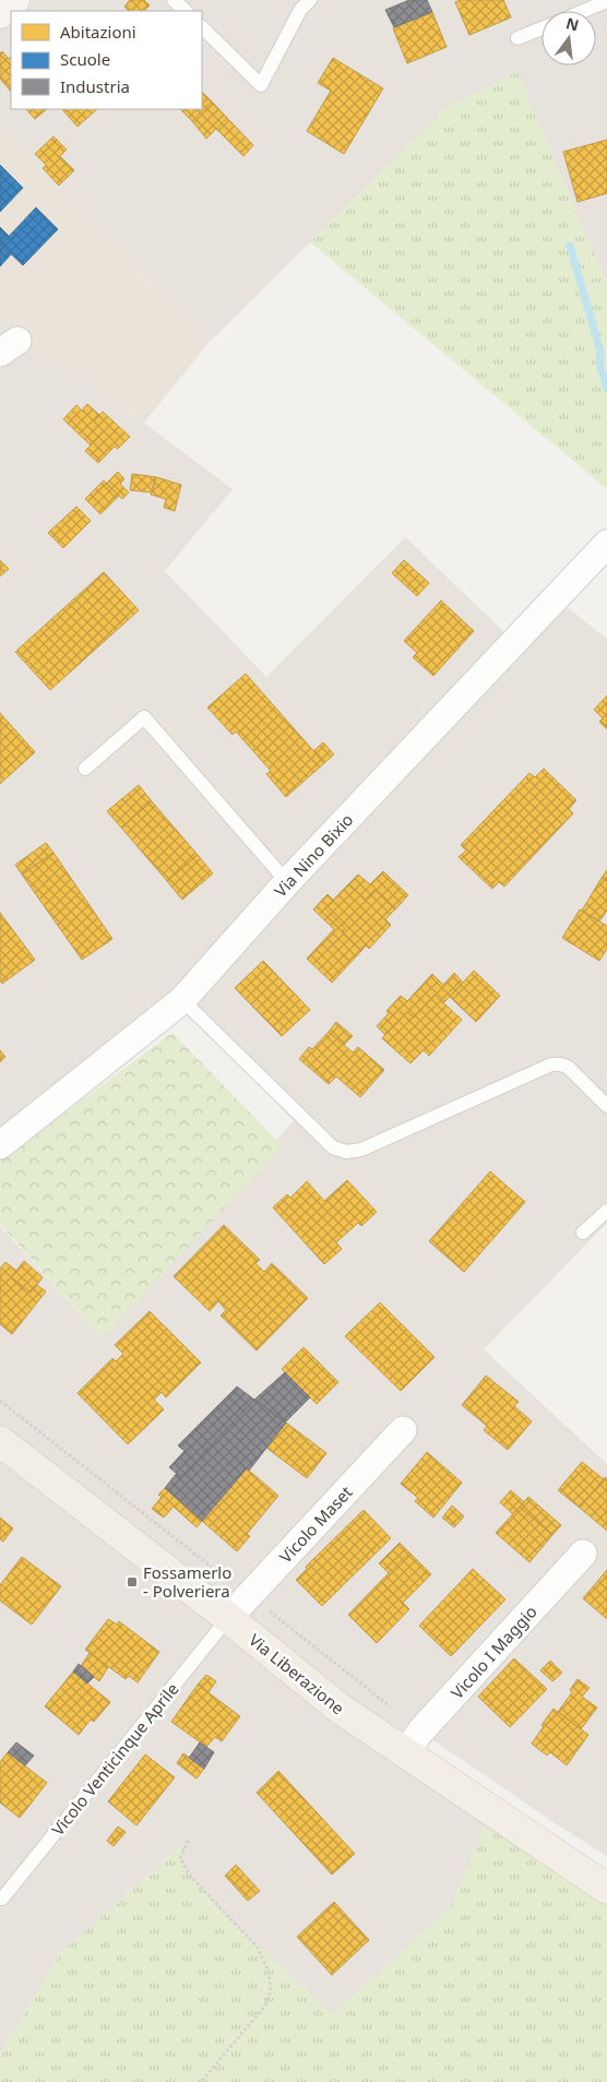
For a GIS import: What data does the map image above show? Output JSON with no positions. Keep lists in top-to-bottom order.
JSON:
{
  "streets": {
    "main road": ["Via Liberazione"],
    "street": ["Via Nino Bixio", "Vicolo Maset", "Vicolo I Maggio"],
    "lane": ["Vicolo Venticinque Aprile"]
  },
  "crossings": [
    ["Vicolo Maset", "Via Liberazione"],
    ["Vicolo Maset", "Vicolo Venticinque Aprile"],
    ["Vicolo I Maggio", "Via Liberazione"],
    ["Via Liberazione", "Vicolo Venticinque Aprile"]
  ],
  "places": {
    "transit": ["Fossamerlo - Polveriera"]
  },
  "legend": ["Abitazioni", "Scuole", "Industria"],
  "north": "top"
}
